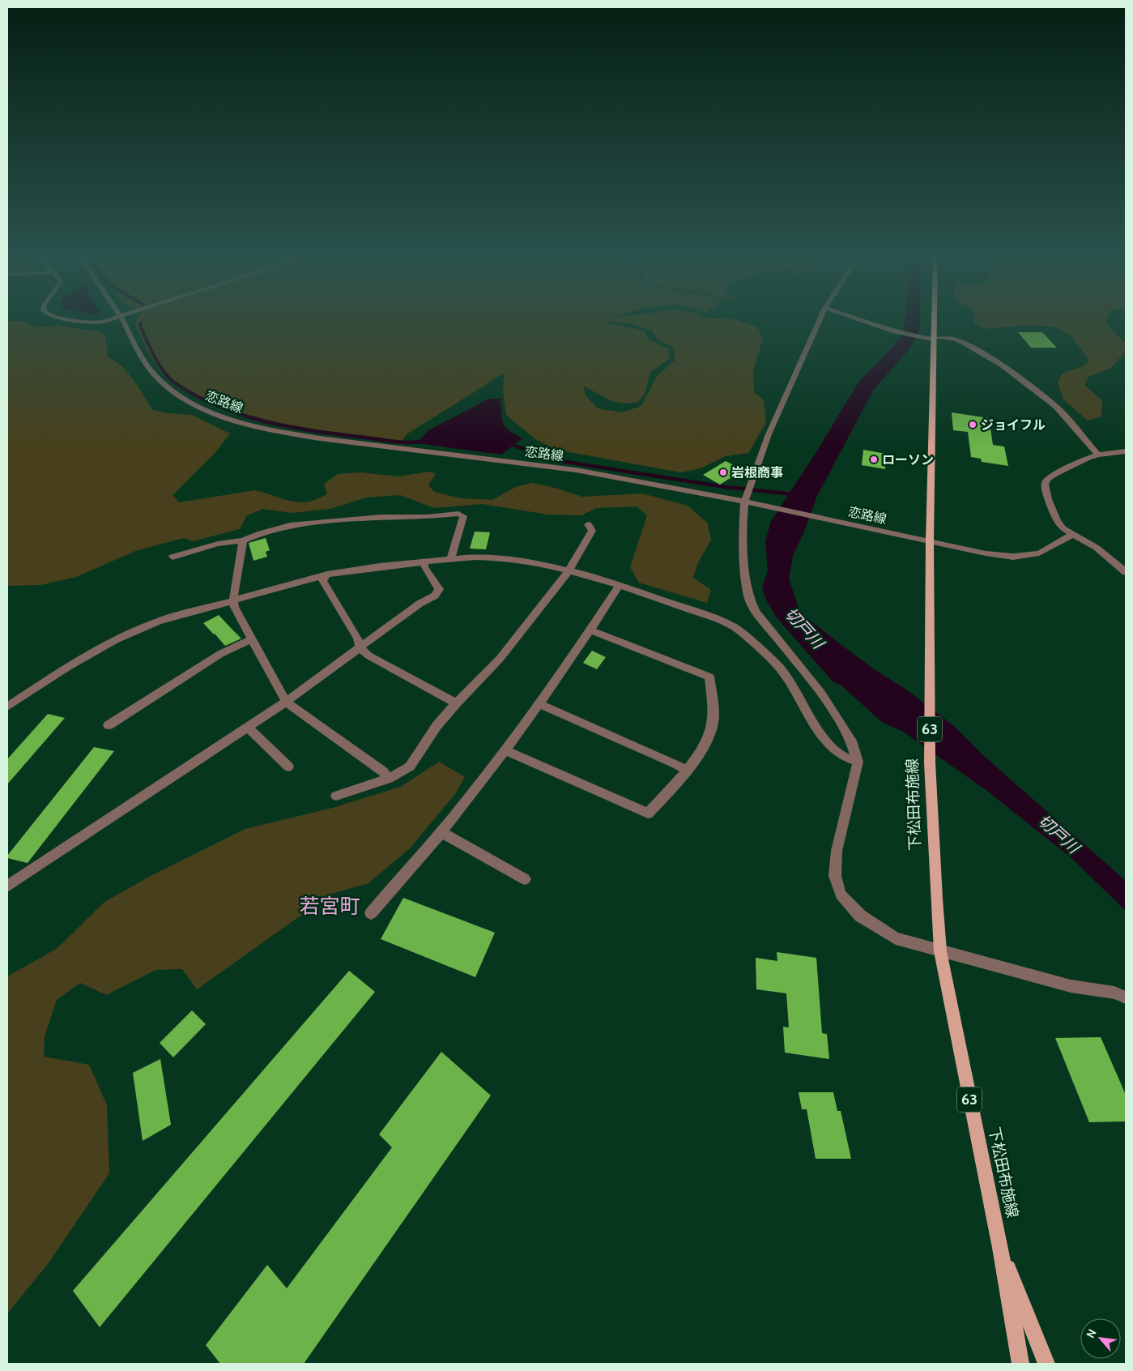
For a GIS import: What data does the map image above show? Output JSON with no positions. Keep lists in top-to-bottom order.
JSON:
{
  "streets": {
    "main road": ["63", "下松田布施線"],
    "street": ["恋路線"]
  },
  "crossings": [
    ["恋路線", "下松田布施線"]
  ],
  "districts": ["若宮町"],
  "water": ["切戸川"],
  "places": ["ジョイフル", "ローソン", "岩根商事"],
  "north": "top left"
}
